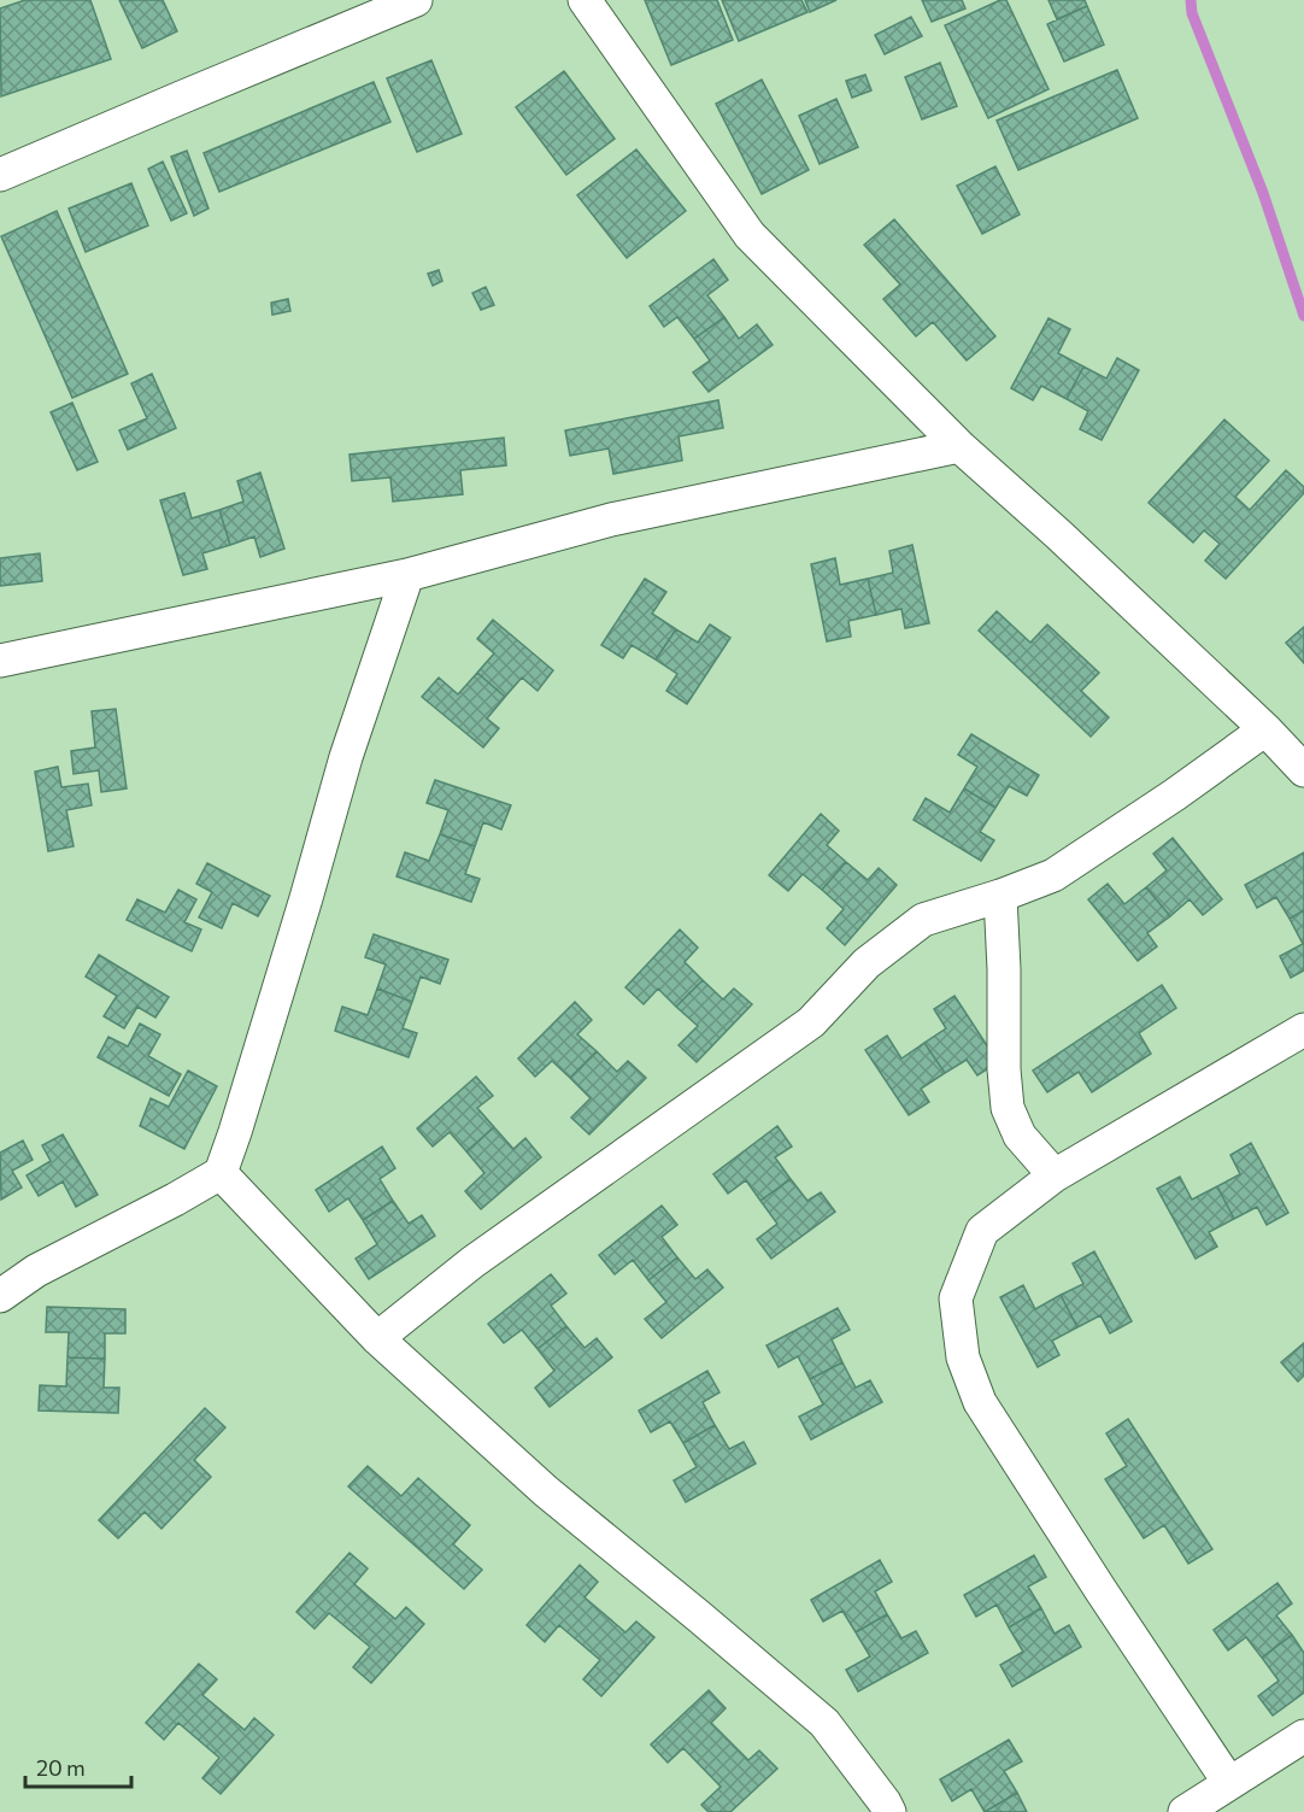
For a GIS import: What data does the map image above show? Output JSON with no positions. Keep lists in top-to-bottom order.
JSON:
{
  "scale_bar": "20 m"
}
